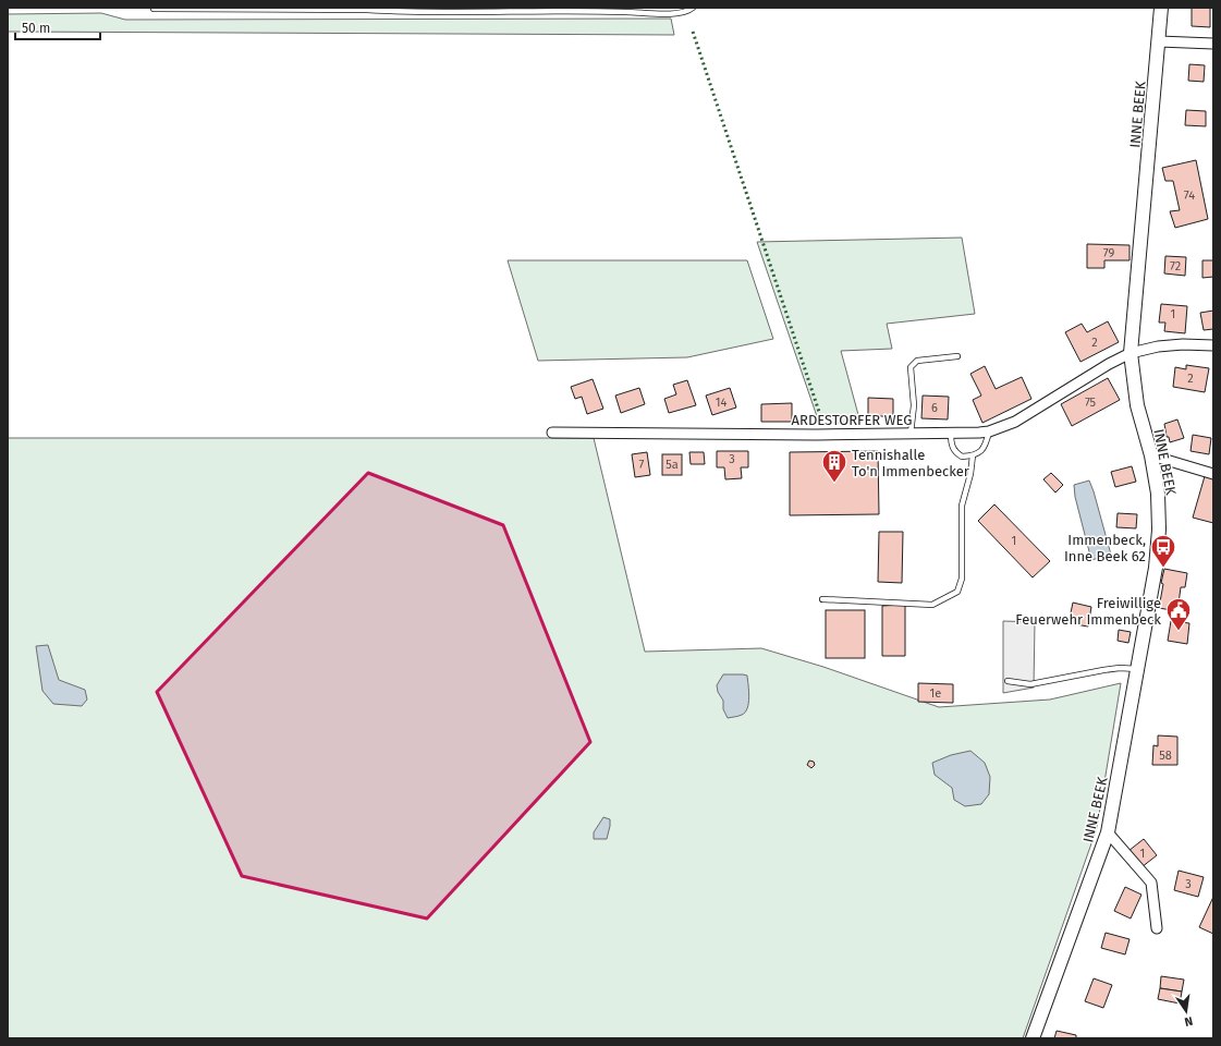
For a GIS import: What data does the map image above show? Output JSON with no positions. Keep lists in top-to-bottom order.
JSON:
{
  "streets": {
    "street": ["INNE BEEK", "ARDESTORFER WEG"]
  },
  "crossings": [
    ["INNE BEEK", "ARDESTORFER WEG"]
  ],
  "places": {
    "building": ["Tennishalle To'n Immenbecker"],
    "bus stop": ["Immenbeck, Inne Beek 62"],
    "public building": ["Freiwillige Feuerwehr Immenbeck"]
  },
  "house_numbers": [
    "74",
    "79",
    "72",
    "1",
    "2",
    "2",
    "14",
    "75",
    "6",
    "3",
    "7",
    "5a",
    "1",
    "1e",
    "58",
    "1",
    "3"
  ],
  "scale_bar": "50 m",
  "north": "bottom"
}
